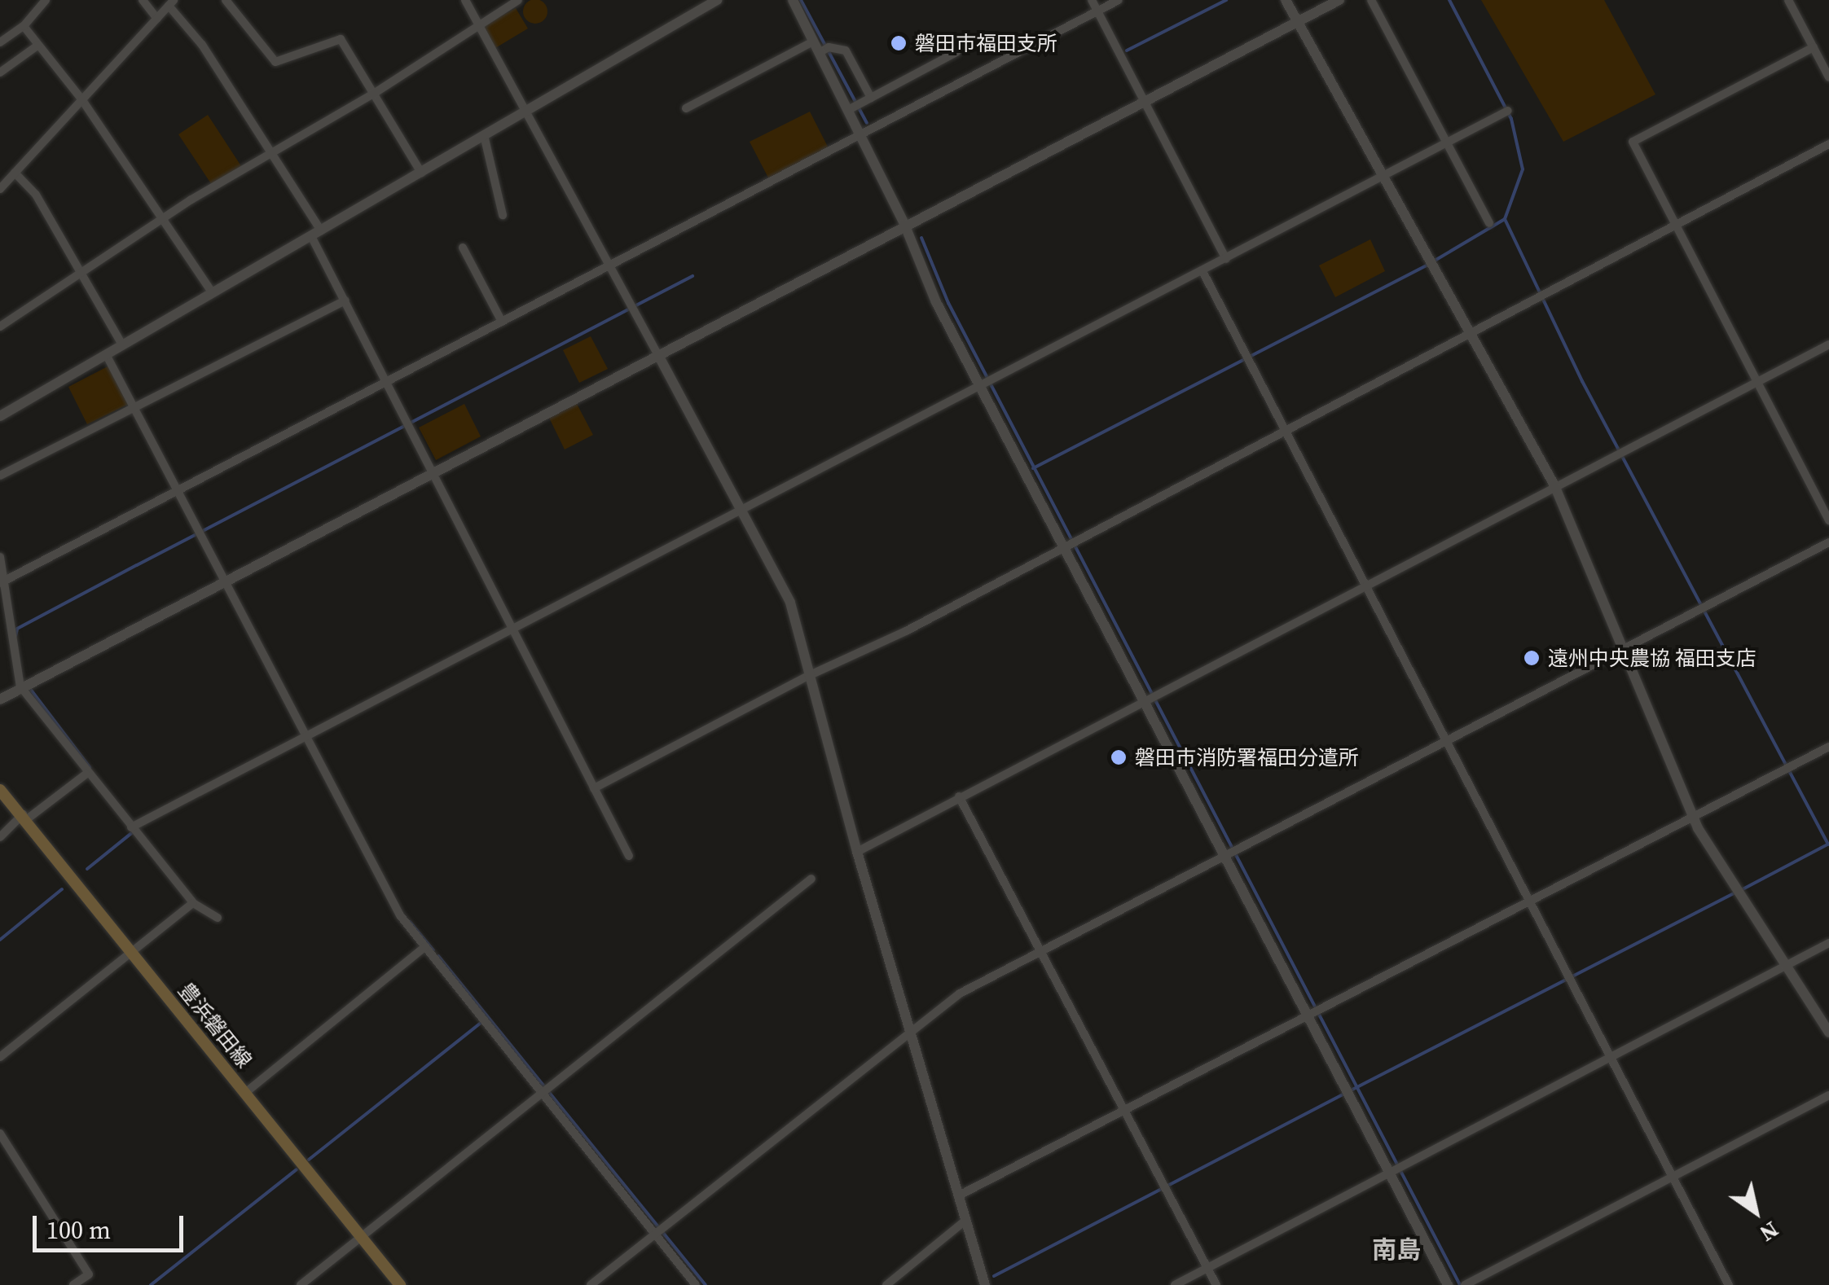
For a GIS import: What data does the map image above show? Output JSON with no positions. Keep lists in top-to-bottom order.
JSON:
{
  "streets": {
    "main road": ["豊浜磐田線"]
  },
  "districts": ["南島"],
  "places": ["磐田市福田支所", "遠州中央農協 福田支店", "磐田市消防署福田分遣所"],
  "scale_bar": "100 m",
  "north": "bottom right"
}
